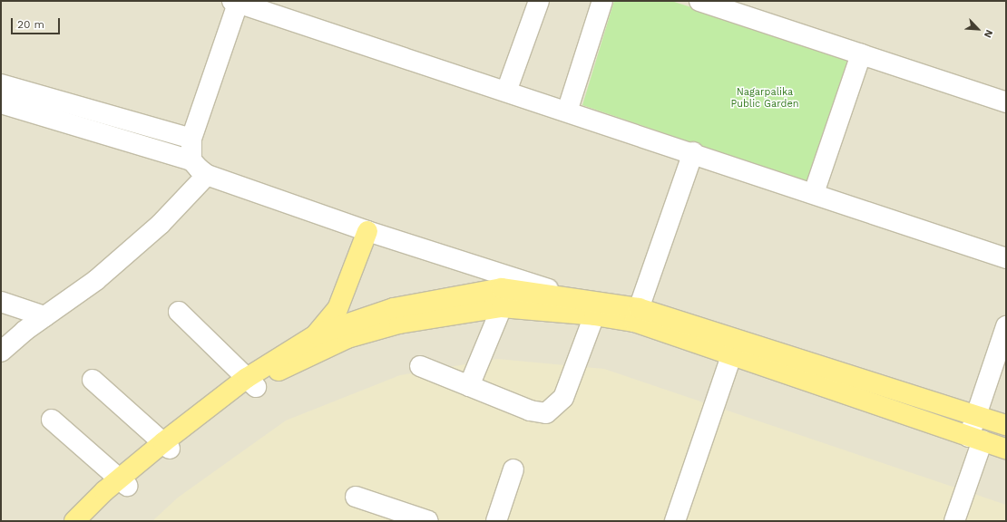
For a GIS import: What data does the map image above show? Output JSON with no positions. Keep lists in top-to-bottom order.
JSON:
{
  "parks": ["Nagarpalika Public Garden"],
  "scale_bar": "20 m",
  "north": "bottom right"
}
